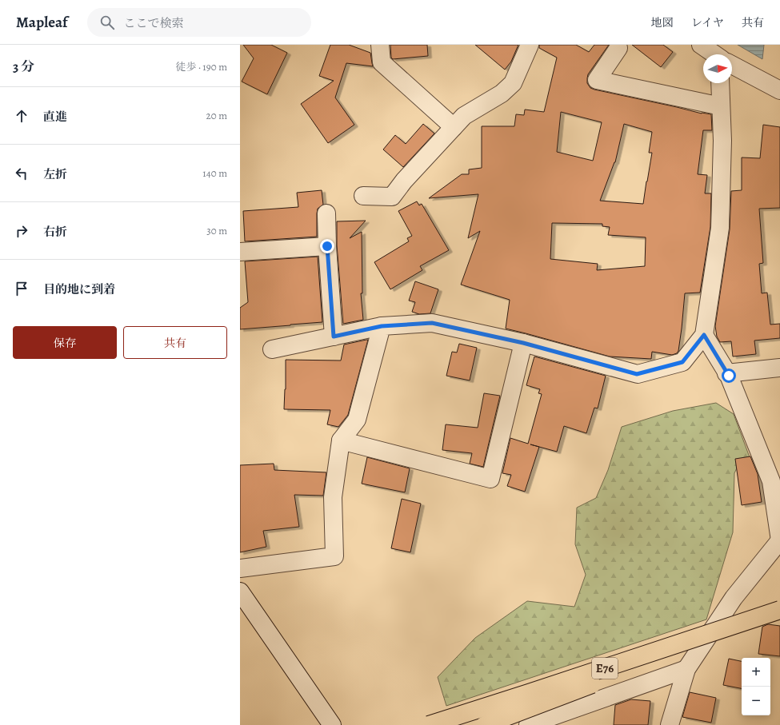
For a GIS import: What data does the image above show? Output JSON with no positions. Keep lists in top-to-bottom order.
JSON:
{
  "streets": {
    "highway": ["E76"]
  },
  "north": "right",
  "page": {
    "header": "Mapleaf",
    "search": "ここで検索",
    "nav": ["地図", "レイヤ", "共有"],
    "heading": ["3 分", "徒歩 · 190 m"],
    "list": [
      ["直進", "20 m"],
      ["左折", "140 m"],
      ["右折", "30 m"],
      "目的地に到着"
    ],
    "buttons": ["保存", "共有"],
    "map_buttons": ["+", "−"]
  }
}
